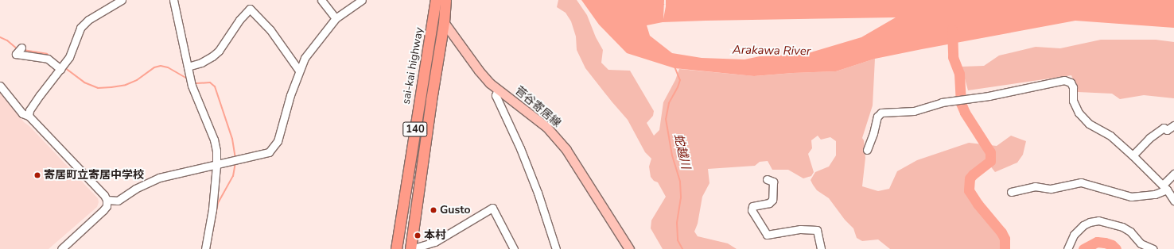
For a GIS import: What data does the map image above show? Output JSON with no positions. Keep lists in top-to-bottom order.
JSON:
{
  "streets": {
    "highway": ["sai-kai highway", "140"],
    "main road": ["菅谷寄居線"]
  },
  "crossings": [
    ["sai-kai highway", "菅谷寄居線"]
  ],
  "water": ["Arakawa River", "蛇越川"],
  "places": ["寄居町立寄居中学校", "Gusto", "本村"]
}
